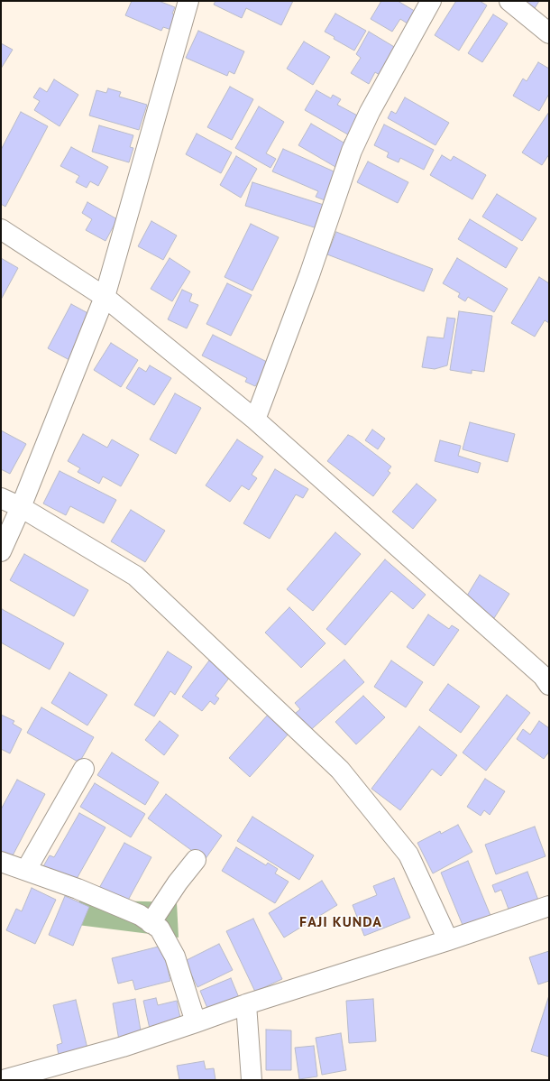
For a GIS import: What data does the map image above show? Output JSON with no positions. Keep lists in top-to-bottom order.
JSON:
{
  "districts": ["FAJI KUNDA"]
}
